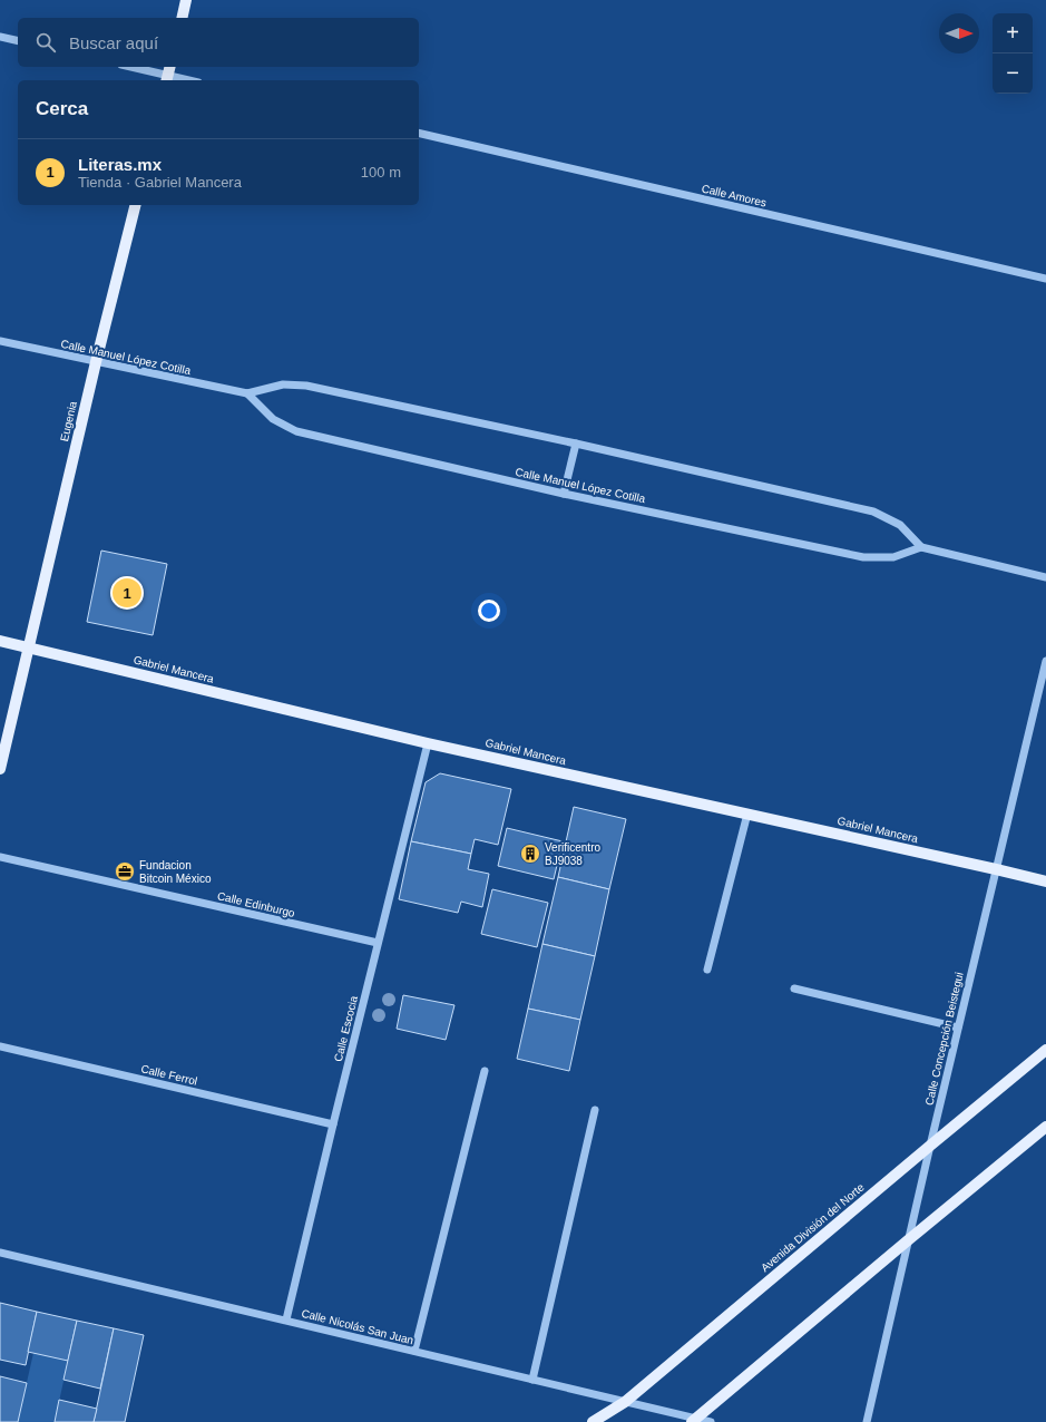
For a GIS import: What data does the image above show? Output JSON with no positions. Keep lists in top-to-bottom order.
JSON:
{
  "streets": {
    "main road": ["Eugenia", "Gabriel Mancera", "Avenida División del Norte"],
    "street": [
      "Calle Amores",
      "Calle Manuel López Cotilla",
      "Calle Edinburgo",
      "Calle Escocia",
      "Calle Concepción Beistegui",
      "Calle Ferrol",
      "Calle Nicolás San Juan"
    ]
  },
  "crossings": [
    ["Calle Manuel López Cotilla", "Eugenia"],
    ["Eugenia", "Gabriel Mancera"],
    ["Gabriel Mancera", "Calle Escocia"],
    ["Gabriel Mancera", "Calle Concepción Beistegui"],
    ["Calle Edinburgo", "Calle Escocia"],
    ["Calle Escocia", "Calle Ferrol"],
    ["Calle Escocia", "Calle Nicolás San Juan"],
    ["Calle Concepción Beistegui", "Avenida División del Norte"],
    ["Avenida División del Norte", "Calle Nicolás San Juan"]
  ],
  "places": {
    "building": ["Verificentro BJ9038"],
    "office": ["Fundacion Bitcoin México"]
  },
  "north": "right",
  "page": {
    "map_buttons": ["+", "−"],
    "search": "Buscar aquí",
    "heading": "Cerca",
    "list": [
      {
        "mark": "1",
        "name": "Literas.mx",
        "note": "Tienda · Gabriel Mancera",
        "value": "100 m"
      }
    ],
    "pins": "1"
  }
}
